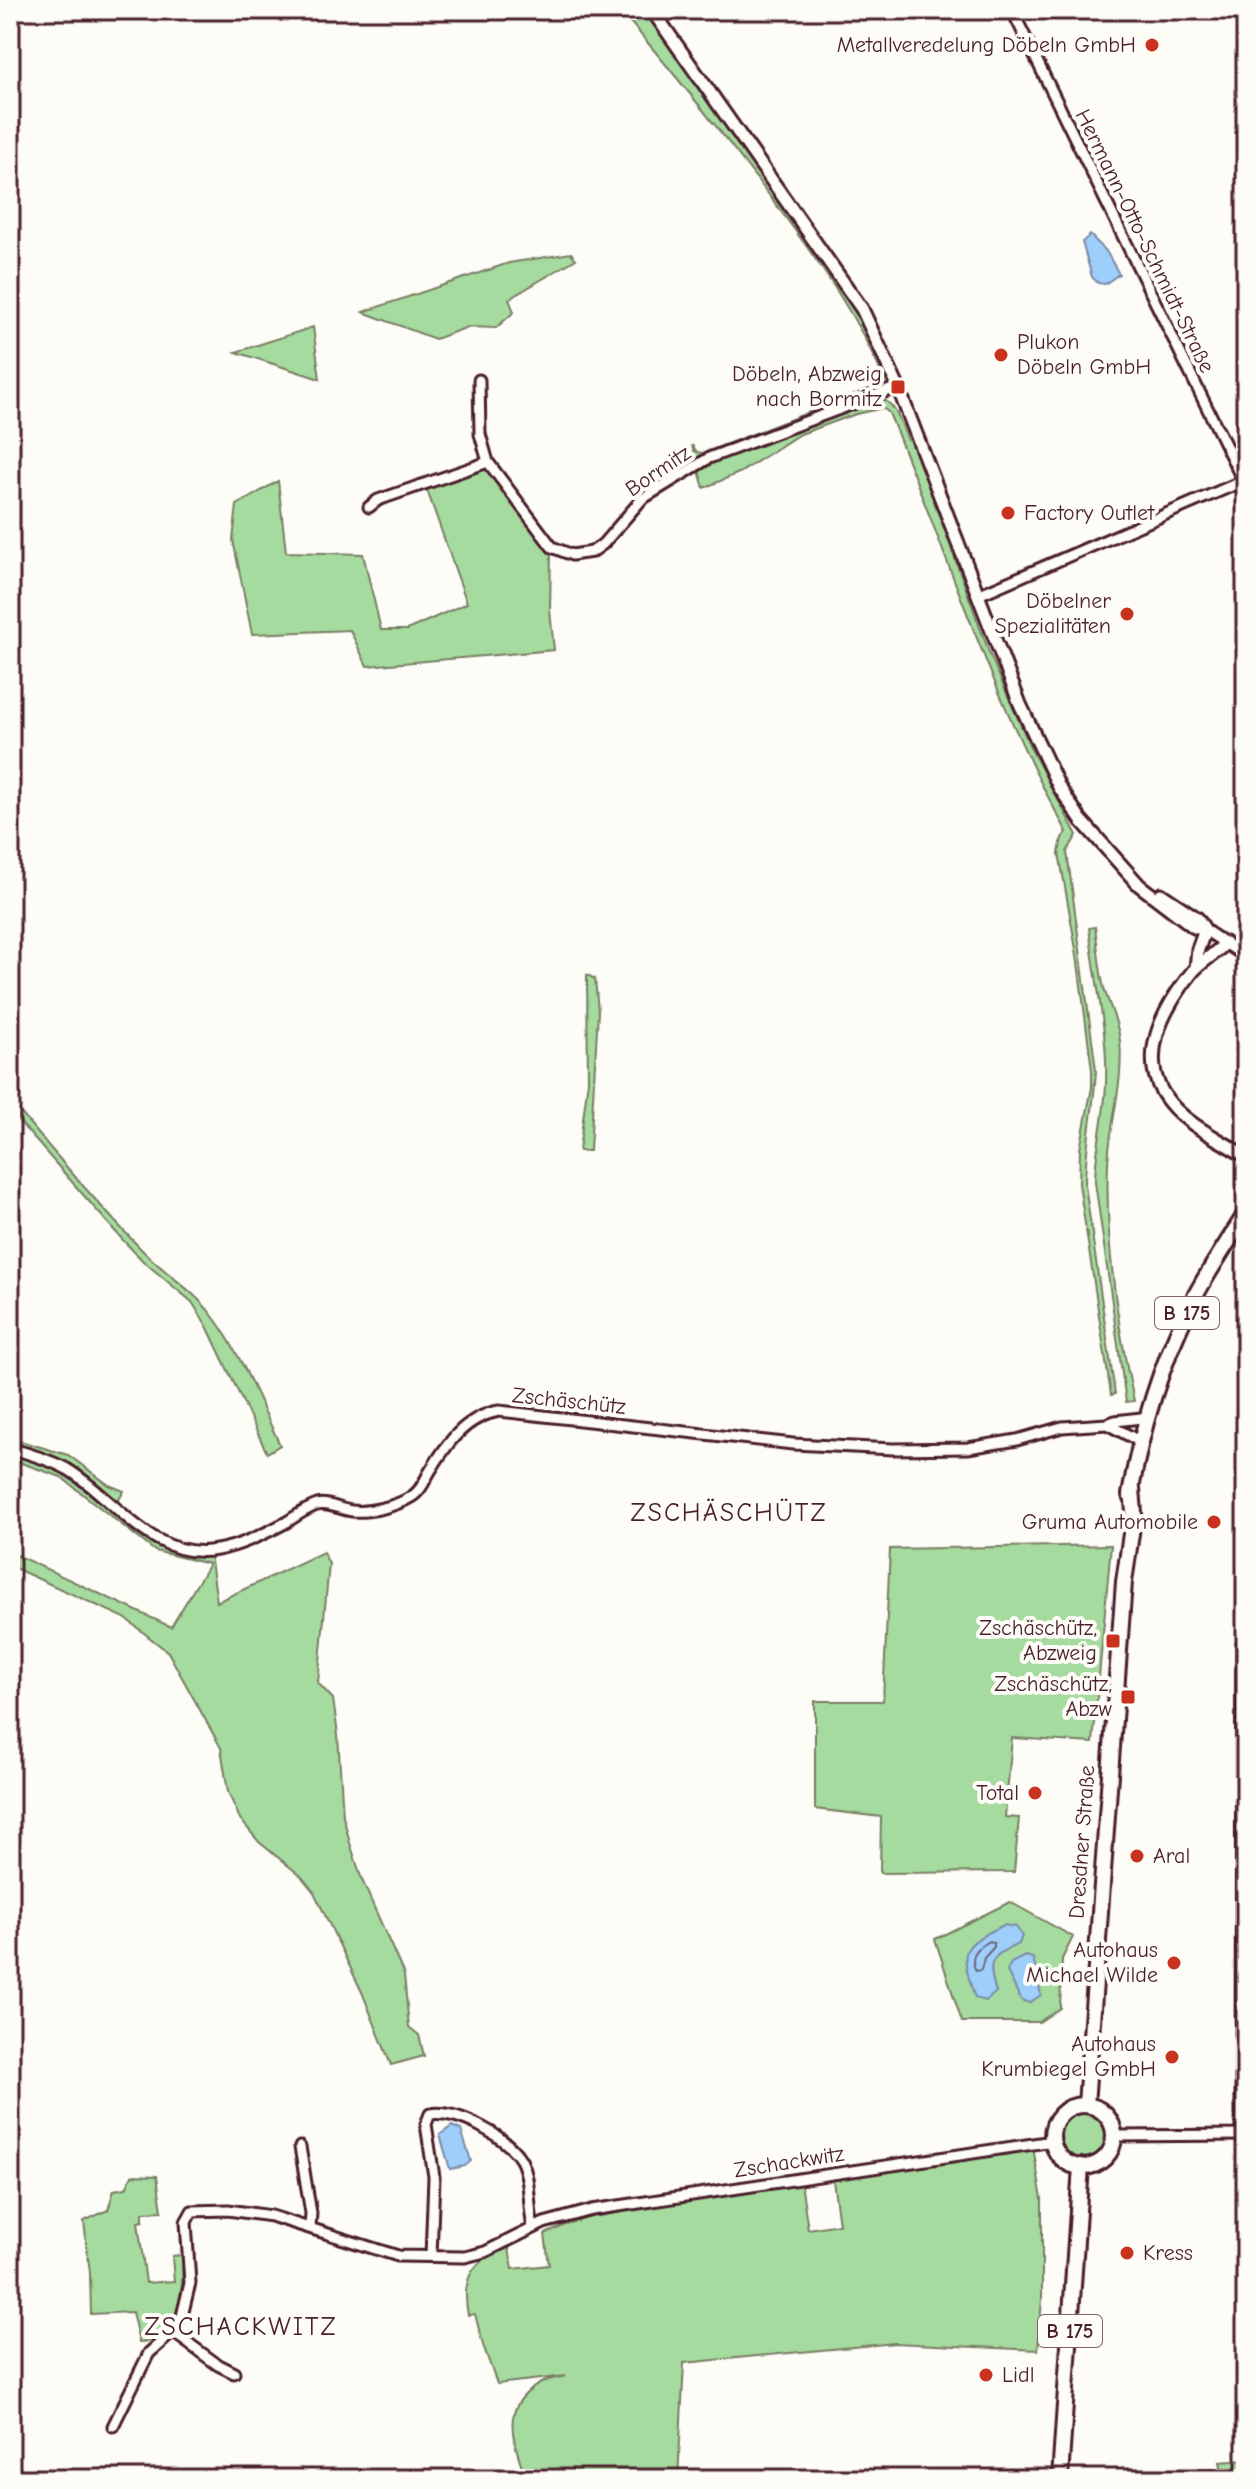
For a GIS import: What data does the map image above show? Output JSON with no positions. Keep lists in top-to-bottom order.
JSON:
{
  "streets": {
    "main road": ["B 175", "Dresdner Straße"],
    "street": [
      "Hermann-Otto-Schmidt-Straße",
      "Bormitz",
      "Zschäschütz",
      "Zschackwitz"
    ]
  },
  "crossings": [
    ["B 175", "Zschäschütz"],
    ["B 175", "Dresdner Straße"],
    ["B 175", "Zschackwitz"],
    ["Zschäschütz", "Dresdner Straße"],
    ["Dresdner Straße", "Zschackwitz"]
  ],
  "districts": ["ZSCHÄSCHÜTZ", "ZSCHACKWITZ"],
  "places": {
    "other": [
      "Metallveredelung Döbeln GmbH",
      "Plukon Döbeln GmbH",
      "Factory Outlet",
      "Döbelner Spezialitäten",
      "Gruma Automobile",
      "Total",
      "Aral",
      "Autohaus Michael Wilde",
      "Autohaus Krumbiegel GmbH",
      "Kress",
      "Lidl"
    ],
    "transit": ["Döbeln, Abzweig nach Bormitz", "Zschäschütz, Abzweig", "Zschäschütz, Abzw"]
  }
}
